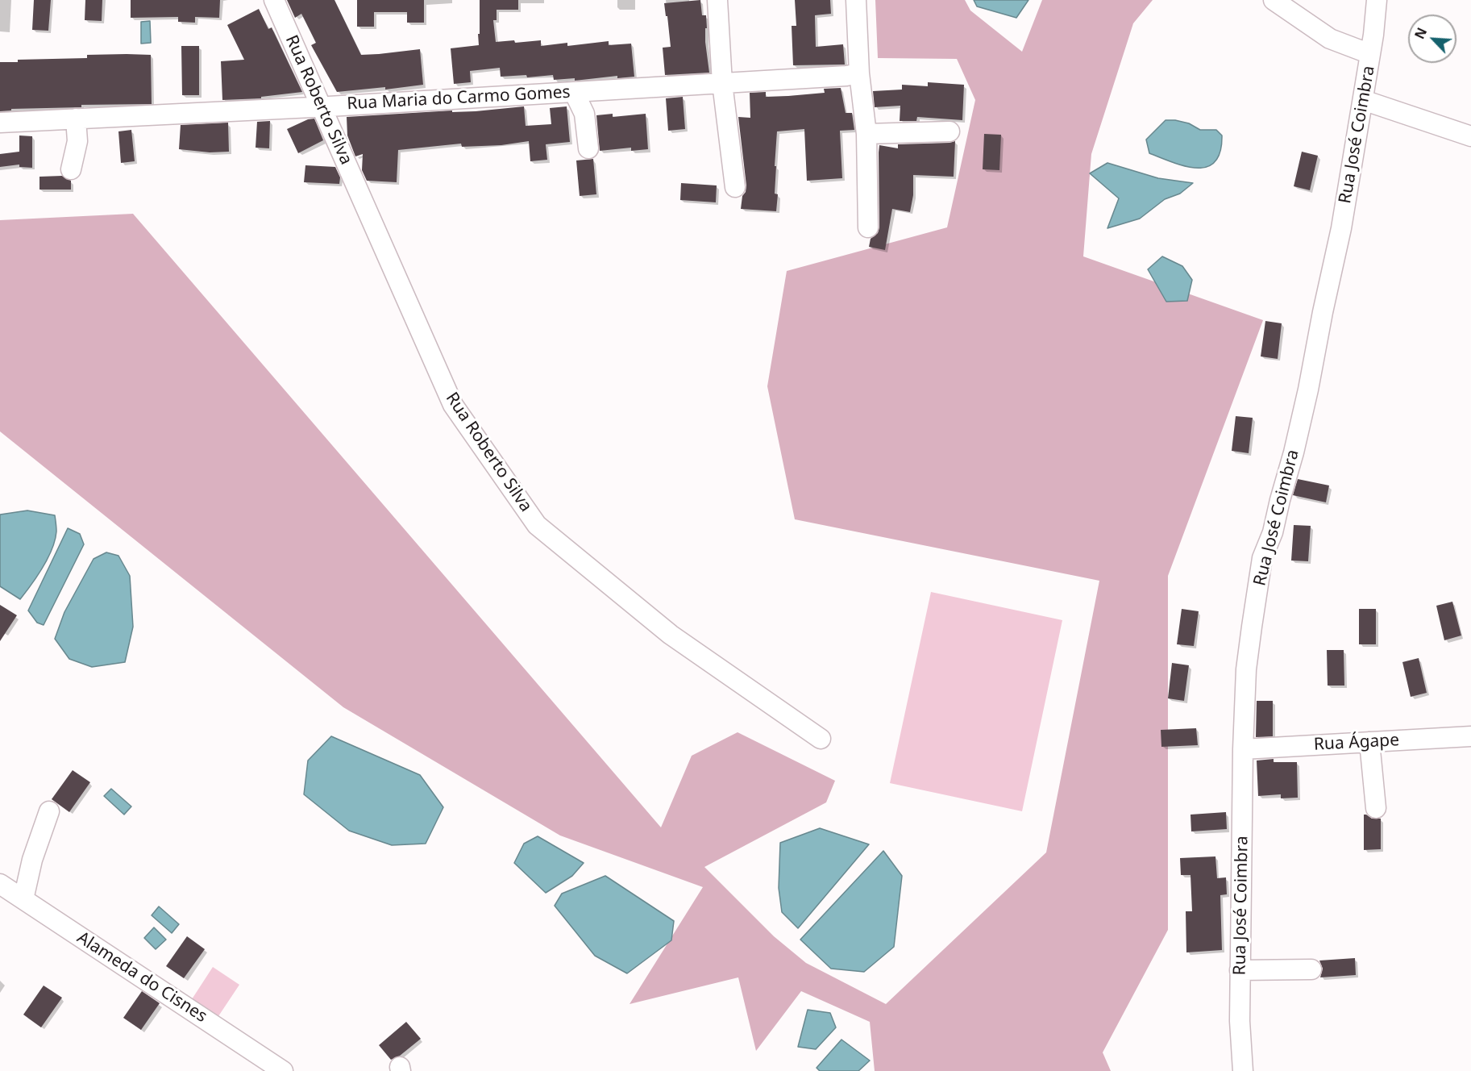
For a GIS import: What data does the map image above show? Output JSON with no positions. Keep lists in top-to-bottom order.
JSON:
{
  "streets": {
    "street": [
      "Rua Maria do Carmo Gomes",
      "Rua Roberto Silva",
      "Rua José Coimbra",
      "Rua Ágape",
      "Alameda do Cisnes"
    ]
  },
  "crossings": [
    ["Rua Maria do Carmo Gomes", "Rua Roberto Silva"],
    ["Rua José Coimbra", "Rua Ágape"]
  ],
  "north": "top left"
}
